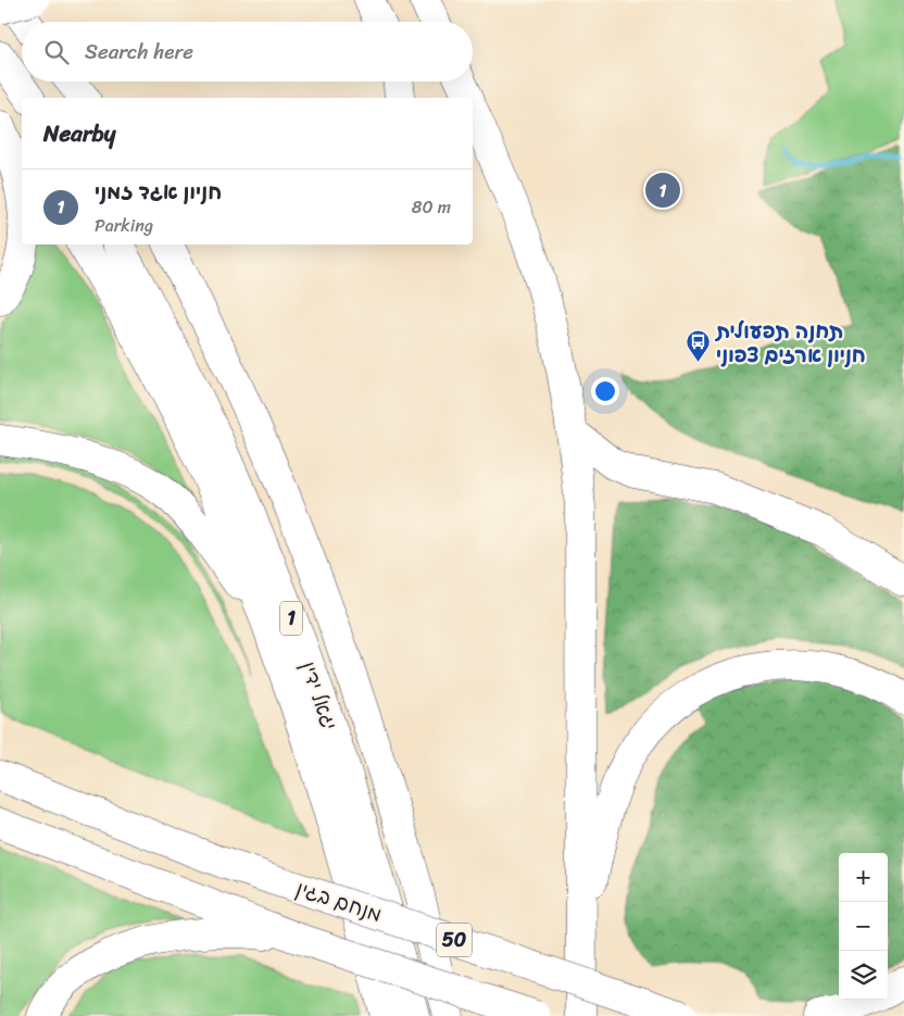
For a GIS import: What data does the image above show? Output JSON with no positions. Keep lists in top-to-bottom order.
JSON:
{
  "streets": {
    "main road": [
      "1",
      "יגאל ידין",
      "מנחם בגין",
      "50"
    ]
  },
  "places": {
    "bus stop": ["תחנה תפעולית חניון ארזים צפוני"]
  },
  "page": {
    "search": "Search here",
    "heading": "Nearby",
    "list": [
      {
        "mark": "1",
        "name": "חניון אגד זמני",
        "note": "Parking",
        "value": "80 m"
      }
    ],
    "pins": "1",
    "map_buttons": ["+", "−"]
  }
}
